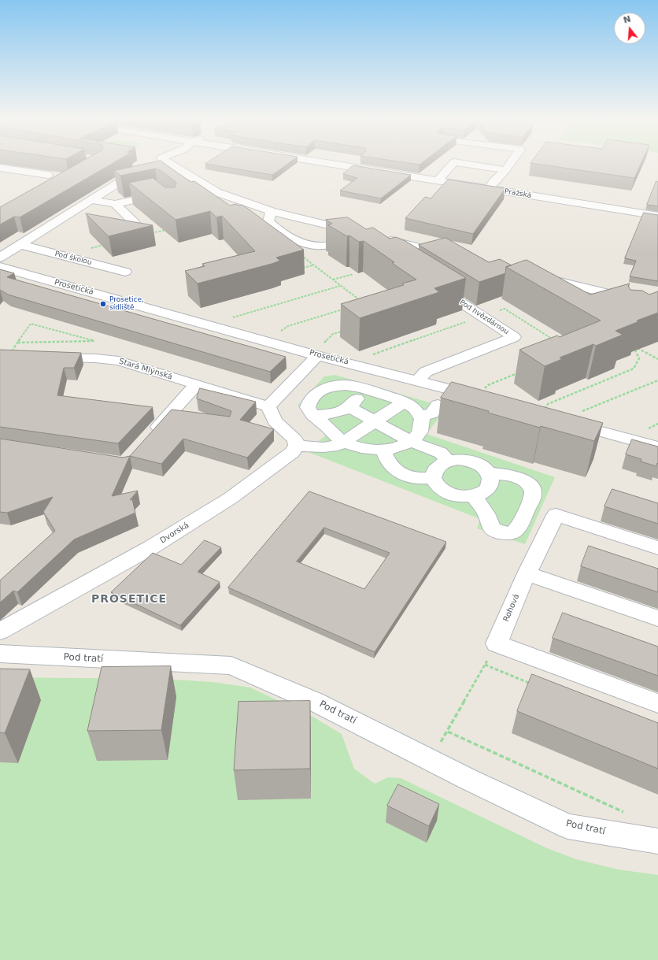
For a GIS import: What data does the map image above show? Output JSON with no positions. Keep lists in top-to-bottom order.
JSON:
{
  "streets": {
    "street": [
      "Pražská",
      "Pod školou",
      "Prosetická",
      "Pod hvězdárnou",
      "Stará Mlýnská",
      "Dvorská",
      "Rohová",
      "Pod tratí"
    ]
  },
  "crossings": [
    ["Prosetická", "Pod hvězdárnou"]
  ],
  "districts": ["PROSETICE"],
  "places": ["Prosetice, sídliště"],
  "north": "top"
}
